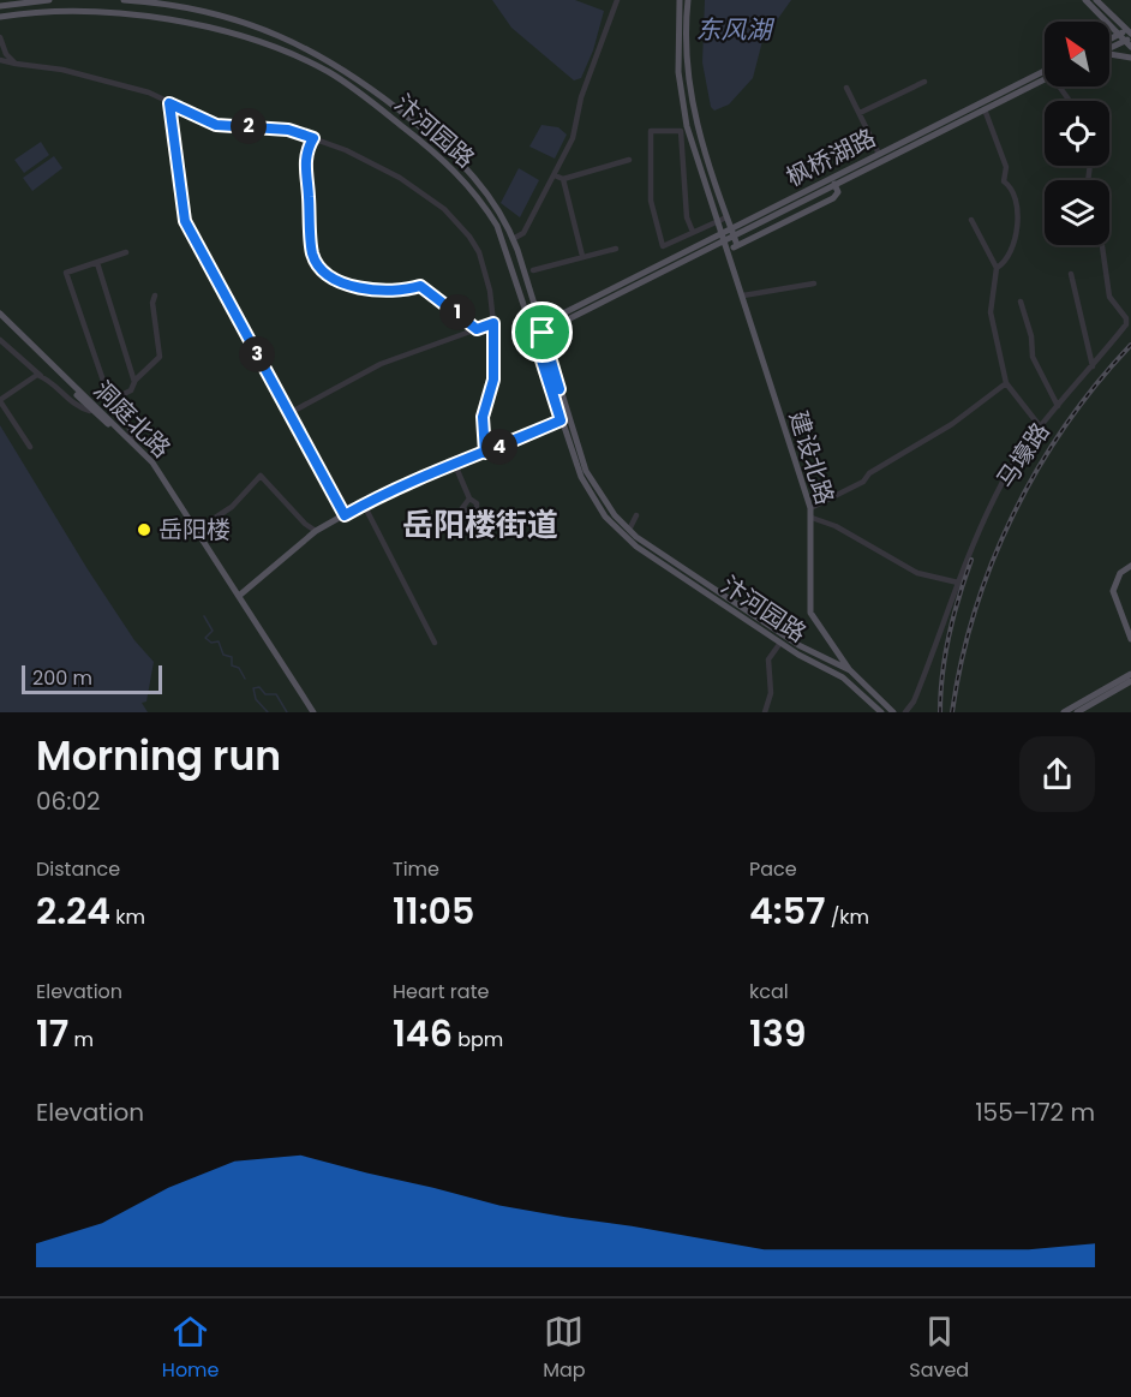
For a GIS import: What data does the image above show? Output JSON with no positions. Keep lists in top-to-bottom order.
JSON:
{
  "streets": {
    "main road": [
      "汴河园路",
      "枫桥湖路",
      "洞庭北路",
      "建设北路"
    ],
    "street": ["马壕路"]
  },
  "crossings": [
    ["汴河园路", "建设北路"]
  ],
  "districts": ["岳阳楼街道"],
  "water": ["东风湖"],
  "places": ["岳阳楼"],
  "scale_bar": "200 m",
  "north": "top left",
  "page": {
    "pins": [
      "2",
      "1",
      "3",
      "4"
    ],
    "scale": "200 m",
    "heading": ["Morning run", "06:02"],
    "stats": [
      ["Distance", "2.24 km"],
      ["Time", "11:05"],
      ["Pace", "4:57 /km"],
      ["Elevation", "17 m"],
      ["Heart rate", "146 bpm"],
      ["kcal", "139"]
    ],
    "chart": ["Elevation", "155–172 m"],
    "tabs": ["Home", "Map", "Saved"]
  }
}
